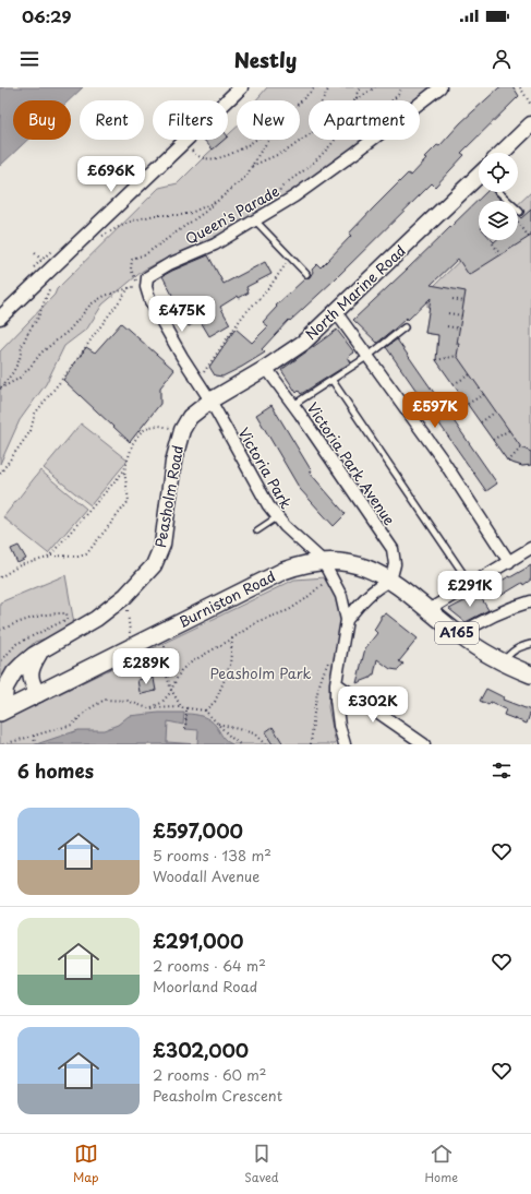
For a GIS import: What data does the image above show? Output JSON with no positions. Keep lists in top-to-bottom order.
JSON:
{
  "streets": {
    "main road": [
      "North Marine Road",
      "Peasholm Road",
      "Burniston Road",
      "A165"
    ],
    "street": ["Queen's Parade", "Victoria Park Avenue", "Victoria Park"]
  },
  "crossings": [
    ["Queen's Parade", "North Marine Road"],
    ["Queen's Parade", "Victoria Park"],
    ["Queen's Parade", "Peasholm Road"],
    ["North Marine Road", "Victoria Park Avenue"],
    ["North Marine Road", "Victoria Park"],
    ["North Marine Road", "Peasholm Road"],
    ["Victoria Park Avenue", "Burniston Road"],
    ["Victoria Park Avenue", "A165"],
    ["Victoria Park", "Peasholm Road"],
    ["Victoria Park", "Burniston Road"],
    ["Peasholm Road", "Burniston Road"],
    ["Burniston Road", "A165"]
  ],
  "parks": ["Peasholm Park"],
  "page": {
    "status": "06:29",
    "header": "Nestly",
    "chip": [
      "Buy",
      "Rent",
      "Filters",
      "New",
      "Apartment"
    ],
    "price": [
      "£696K",
      "£475K",
      "£597K",
      "£291K",
      "£289K",
      "£302K"
    ],
    "heading": "6 homes",
    "list": [
      {
        "name": "£597,000",
        "note": "5 rooms · 138 m² · Woodall Avenue"
      },
      {
        "name": "£291,000",
        "note": "2 rooms · 64 m² · Moorland Road"
      },
      {
        "name": "£302,000",
        "note": "2 rooms · 60 m² · Peasholm Crescent"
      }
    ],
    "tabs": ["Map", "Saved", "Home"]
  }
}
